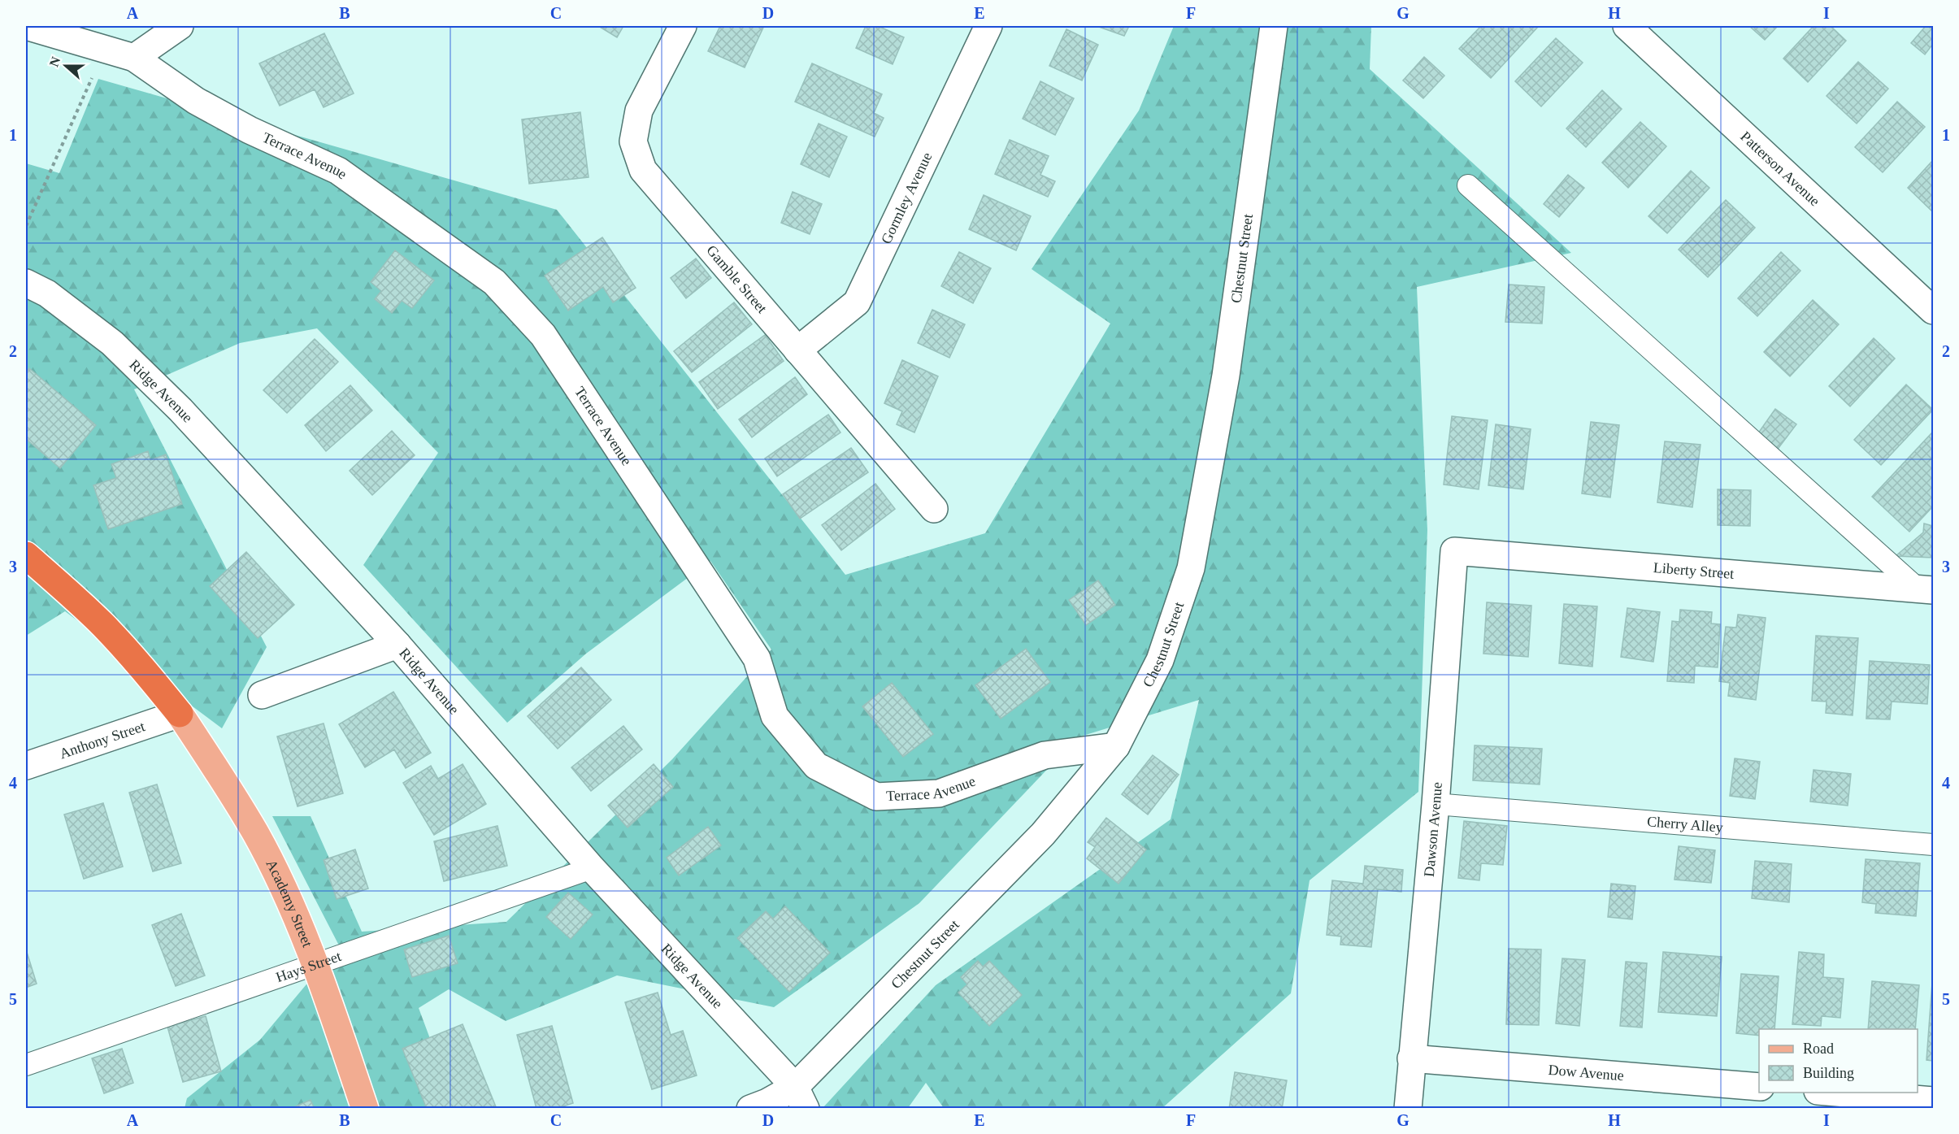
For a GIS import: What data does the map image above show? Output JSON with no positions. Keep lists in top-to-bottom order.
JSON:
{
  "streets": {
    "main road": ["Academy Street"],
    "street": [
      "Terrace Avenue",
      "Patterson Avenue",
      "Gormley Avenue",
      "Chestnut Street",
      "Gamble Street",
      "Ridge Avenue",
      "Liberty Street",
      "Anthony Street",
      "Dawson Avenue",
      "Dow Avenue"
    ],
    "lane": ["Cherry Alley", "Hays Street"]
  },
  "crossings": [
    ["Terrace Avenue", "Chestnut Street"],
    ["Gormley Avenue", "Gamble Street"],
    ["Chestnut Street", "Ridge Avenue"],
    ["Ridge Avenue", "Hays Street"],
    ["Liberty Street", "Dawson Avenue"],
    ["Anthony Street", "Academy Street"],
    ["Cherry Alley", "Dawson Avenue"],
    ["Dawson Avenue", "Dow Avenue"],
    ["Academy Street", "Hays Street"]
  ],
  "legend": ["Road", "Building"],
  "north": "left",
  "grid": {
    "columns": [
      "A",
      "B",
      "C",
      "D",
      "E",
      "F",
      "G",
      "H",
      "I"
    ],
    "rows": [
      "1",
      "2",
      "3",
      "4",
      "5"
    ]
  }
}
